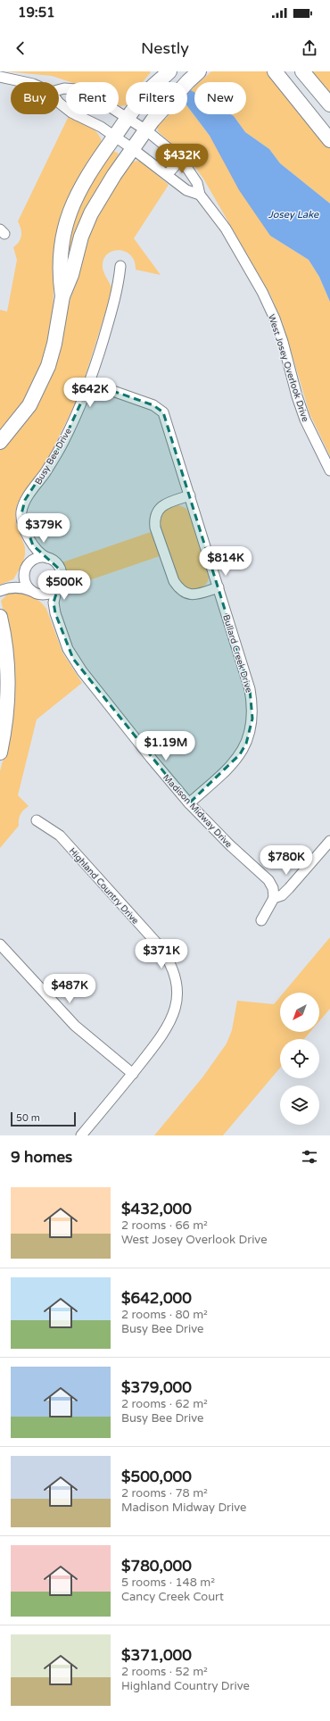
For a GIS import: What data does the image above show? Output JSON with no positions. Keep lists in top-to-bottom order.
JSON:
{
  "streets": {
    "street": [
      "West Josey Overlook Drive",
      "Busy Bee Drive",
      "Bullard Creek Drive",
      "Madison Midway Drive",
      "Highland Country Drive"
    ]
  },
  "crossings": [
    ["Busy Bee Drive", "Bullard Creek Drive"],
    ["Busy Bee Drive", "Madison Midway Drive"],
    ["Bullard Creek Drive", "Madison Midway Drive"]
  ],
  "water": ["Josey Lake"],
  "scale_bar": "50 m",
  "north": "bottom left",
  "page": {
    "status": "19:51",
    "header": "Nestly",
    "chip": [
      "Buy",
      "Rent",
      "Filters",
      "New"
    ],
    "price": [
      "$432K",
      "$642K",
      "$379K",
      "$814K",
      "$500K",
      "$1.19M",
      "$780K",
      "$371K",
      "$487K"
    ],
    "scale": "50 m",
    "heading": "9 homes",
    "list": [
      {
        "name": "$432,000",
        "note": "2 rooms · 66 m² · West Josey Overlook Drive"
      },
      {
        "name": "$642,000",
        "note": "2 rooms · 80 m² · Busy Bee Drive"
      },
      {
        "name": "$379,000",
        "note": "2 rooms · 62 m² · Busy Bee Drive"
      },
      {
        "name": "$500,000",
        "note": "2 rooms · 78 m² · Madison Midway Drive"
      },
      {
        "name": "$780,000",
        "note": "5 rooms · 148 m² · Cancy Creek Court"
      },
      {
        "name": "$371,000",
        "note": "2 rooms · 52 m² · Highland Country Drive"
      }
    ]
  }
}
